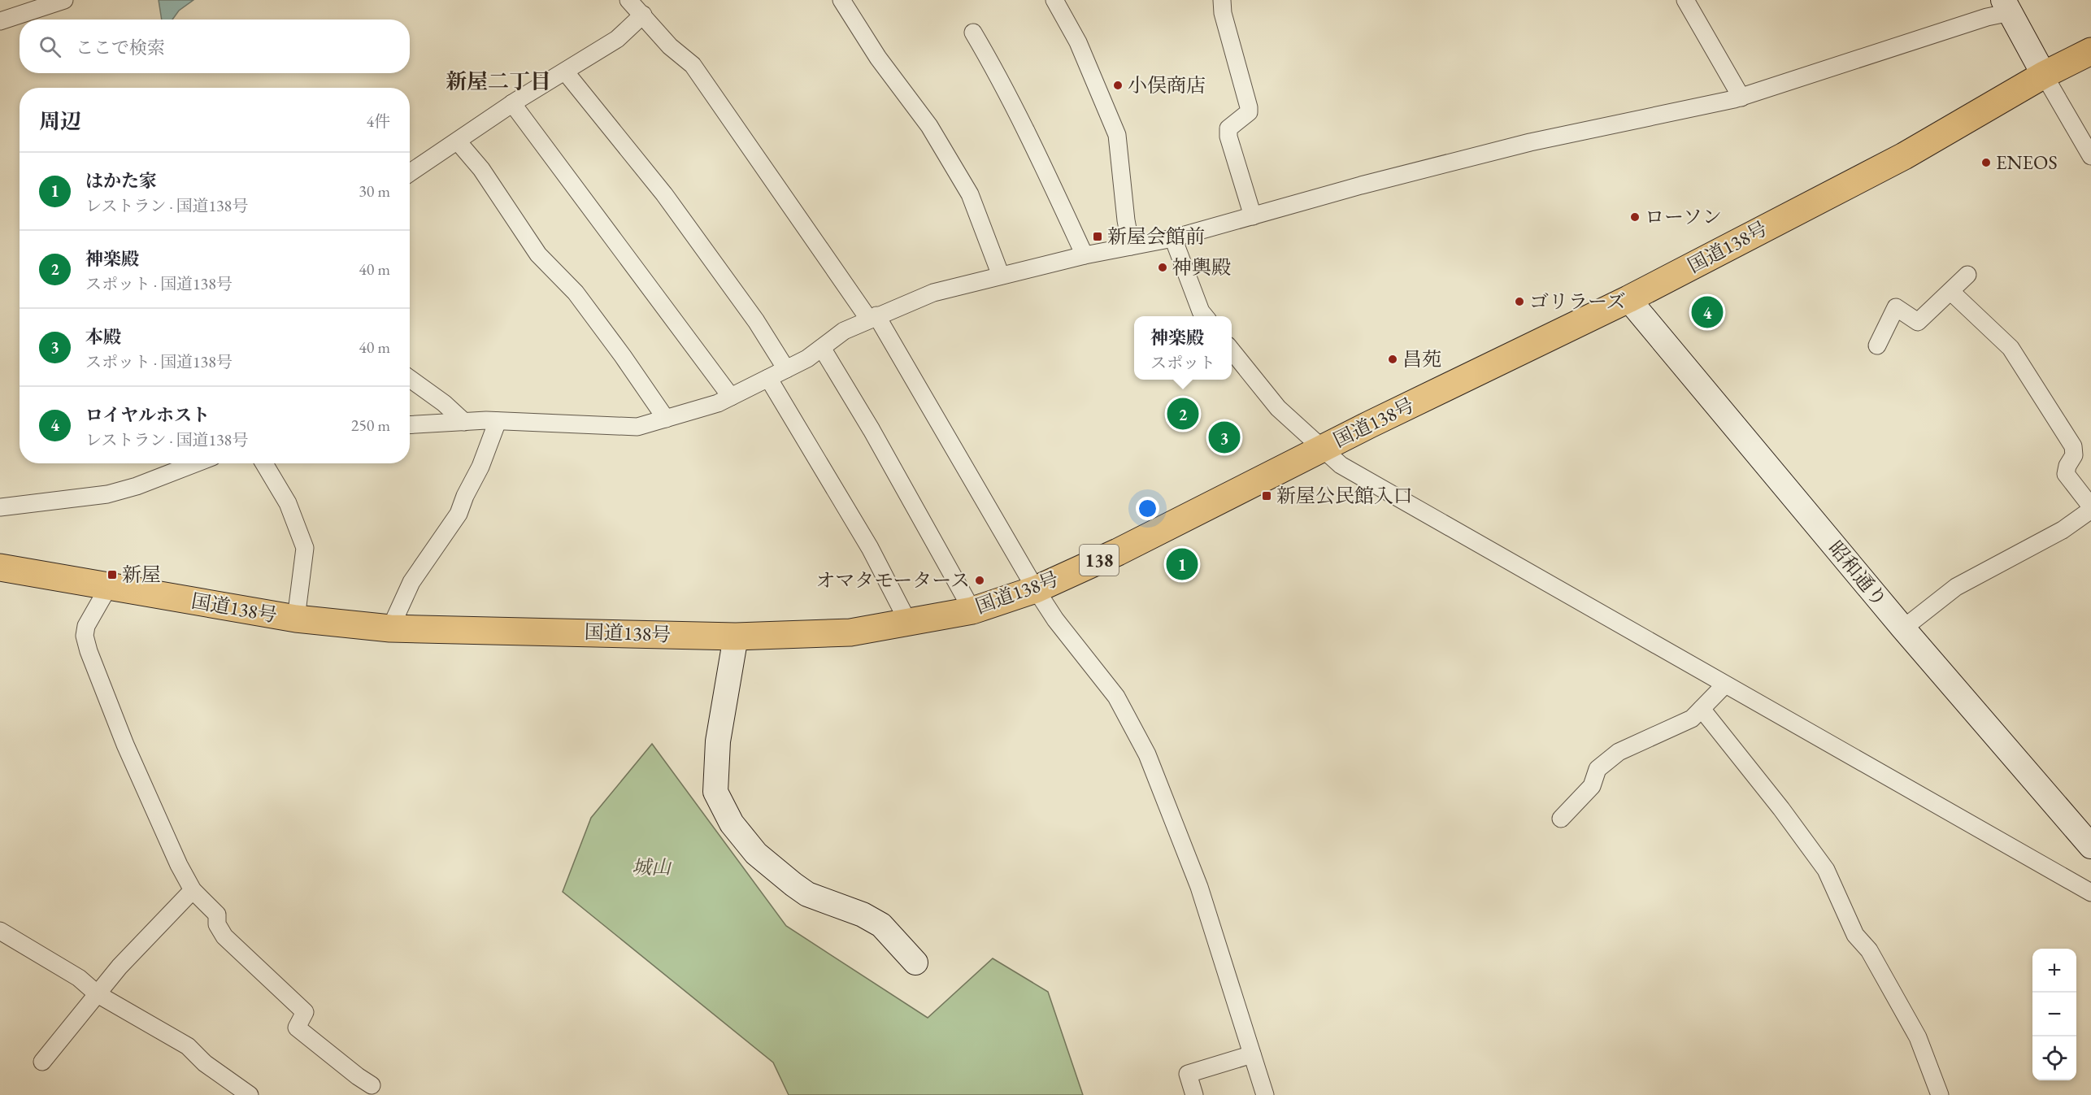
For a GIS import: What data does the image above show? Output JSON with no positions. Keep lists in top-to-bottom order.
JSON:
{
  "streets": {
    "highway": ["国道138号", "138"],
    "street": ["昭和通り"]
  },
  "crossings": [
    ["国道138号", "昭和通り"]
  ],
  "districts": ["新屋二丁目"],
  "parks": ["城山"],
  "places": {
    "other": [
      "小俣商店",
      "ENEOS",
      "ローソン",
      "神輿殿",
      "ゴリラーズ",
      "昌苑",
      "オマタモータース"
    ],
    "transit": ["新屋会館前", "新屋公民館入口", "新屋"]
  },
  "page": {
    "search": "ここで検索",
    "heading": ["周辺", "4件"],
    "list": [
      {
        "mark": "1",
        "name": "はかた家",
        "note": "レストラン · 国道138号",
        "value": "30 m"
      },
      {
        "mark": "2",
        "name": "神楽殿",
        "note": "スポット · 国道138号",
        "value": "40 m"
      },
      {
        "mark": "3",
        "name": "本殿",
        "note": "スポット · 国道138号",
        "value": "40 m"
      },
      {
        "mark": "4",
        "name": "ロイヤルホスト",
        "note": "レストラン · 国道138号",
        "value": "250 m"
      }
    ],
    "pins": [
      "4",
      "2",
      "3",
      "1"
    ],
    "popup": ["神楽殿", "スポット"],
    "map_buttons": ["+", "−"]
  }
}
